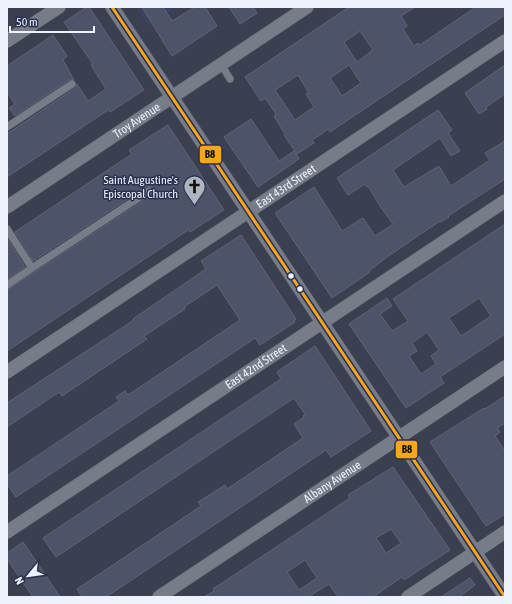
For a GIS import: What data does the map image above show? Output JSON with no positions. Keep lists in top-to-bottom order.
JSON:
{
  "streets": {
    "street": [
      "Troy Avenue",
      "East 43rd Street",
      "East 42nd Street",
      "Albany Avenue"
    ]
  },
  "places": {
    "church": ["Saint Augustine's Episcopal Church"]
  },
  "lines": ["transit line B8"],
  "scale_bar": "50 m",
  "north": "bottom left"
}
